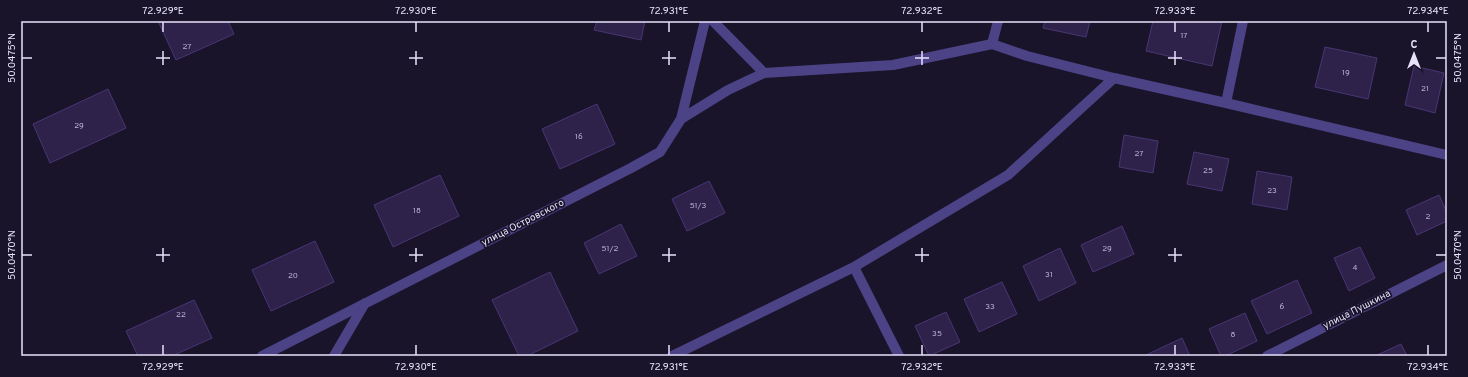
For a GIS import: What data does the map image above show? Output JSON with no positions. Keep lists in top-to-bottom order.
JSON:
{
  "streets": {
    "street": ["улица Островского", "улица Пушкина"]
  },
  "house_numbers": [
    "17",
    "27",
    "19",
    "21",
    "29",
    "16",
    "27",
    "25",
    "23",
    "51/3",
    "18",
    "2",
    "51/2",
    "29",
    "4",
    "31",
    "20",
    "33",
    "6",
    "22",
    "35",
    "8"
  ],
  "north": "top",
  "coordinates": [
    "72.929°E",
    "72.930°E",
    "72.931°E",
    "72.932°E",
    "72.933°E",
    "72.934°E",
    "50.0475°N",
    "50.0470°N"
  ]
}
